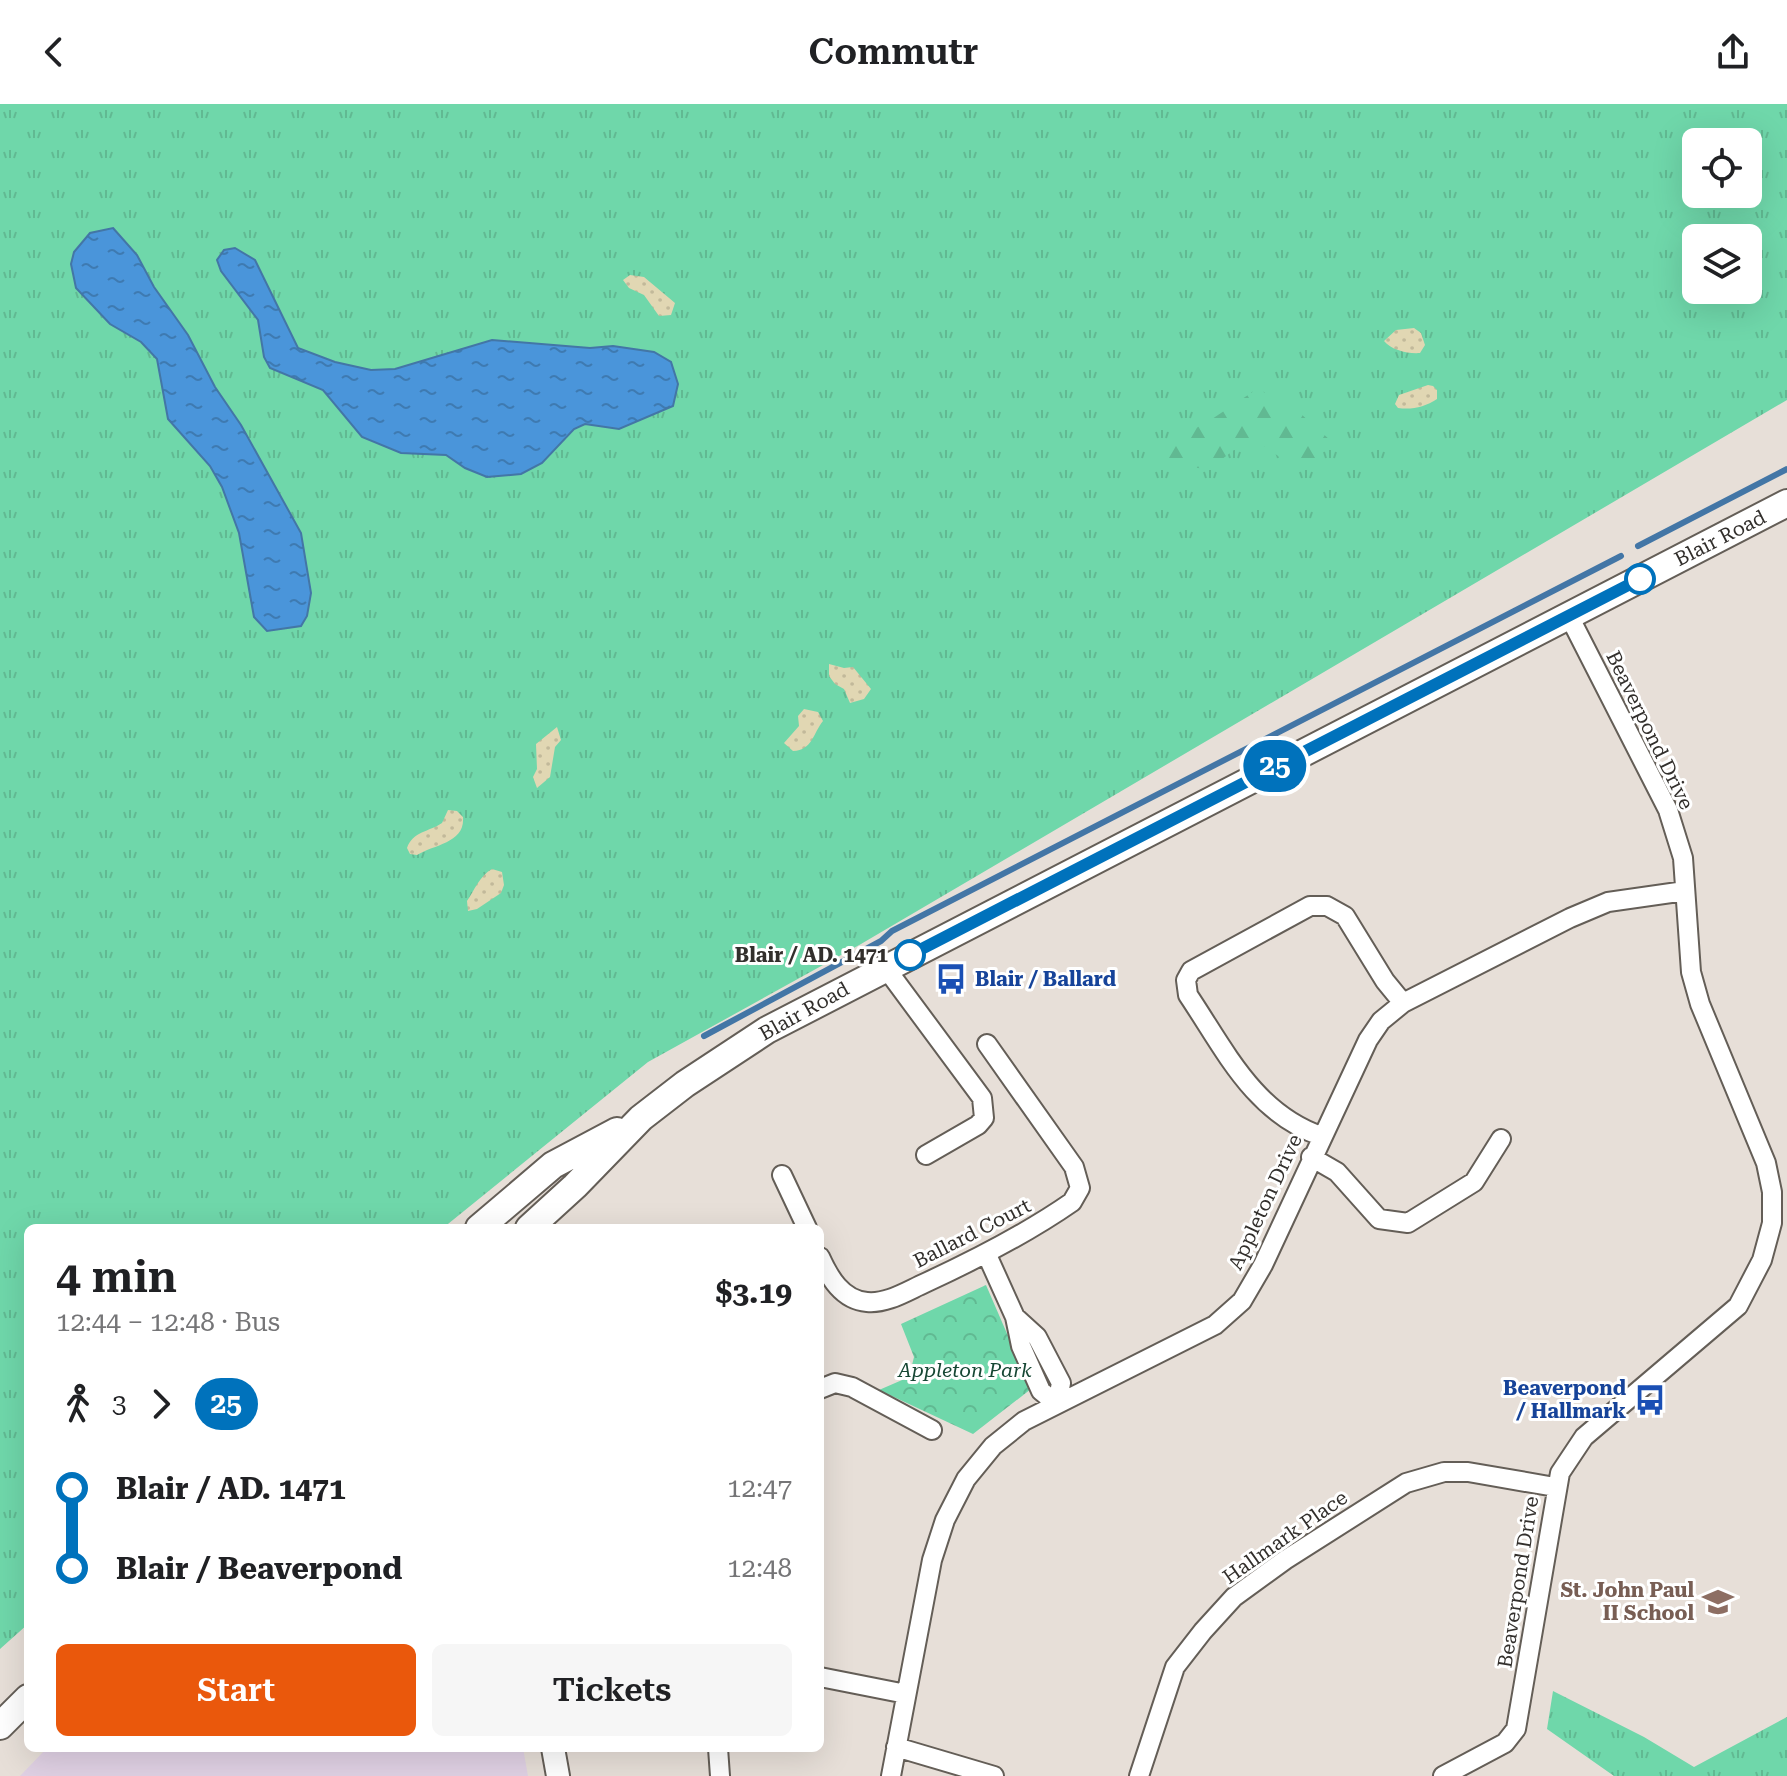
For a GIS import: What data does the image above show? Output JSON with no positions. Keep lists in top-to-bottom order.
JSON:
{
  "streets": {
    "main road": ["Blair Road"],
    "street": [
      "Beaverpond Drive",
      "Appleton Drive",
      "Ballard Court",
      "Hallmark Place"
    ]
  },
  "crossings": [
    ["Blair Road", "Beaverpond Drive"],
    ["Beaverpond Drive", "Appleton Drive"],
    ["Beaverpond Drive", "Hallmark Place"]
  ],
  "parks": ["Appleton Park"],
  "places": {
    "other": ["Blair / AD. 1471"],
    "bus stop": ["Blair / Ballard", "Beaverpond / Hallmark"],
    "school or university": ["St. John Paul II School"]
  },
  "lines": ["bus line 25"],
  "page": {
    "header": "Commutr",
    "on_map": "25",
    "heading": ["4 min", "12:44 – 12:48 · Bus", "$3.19"],
    "legs": ["3", "25"],
    "list": [
      {
        "name": "Blair / AD. 1471",
        "value": "12:47"
      },
      {
        "name": "Blair / Beaverpond",
        "value": "12:48"
      }
    ],
    "buttons": ["Start", "Tickets"]
  }
}
